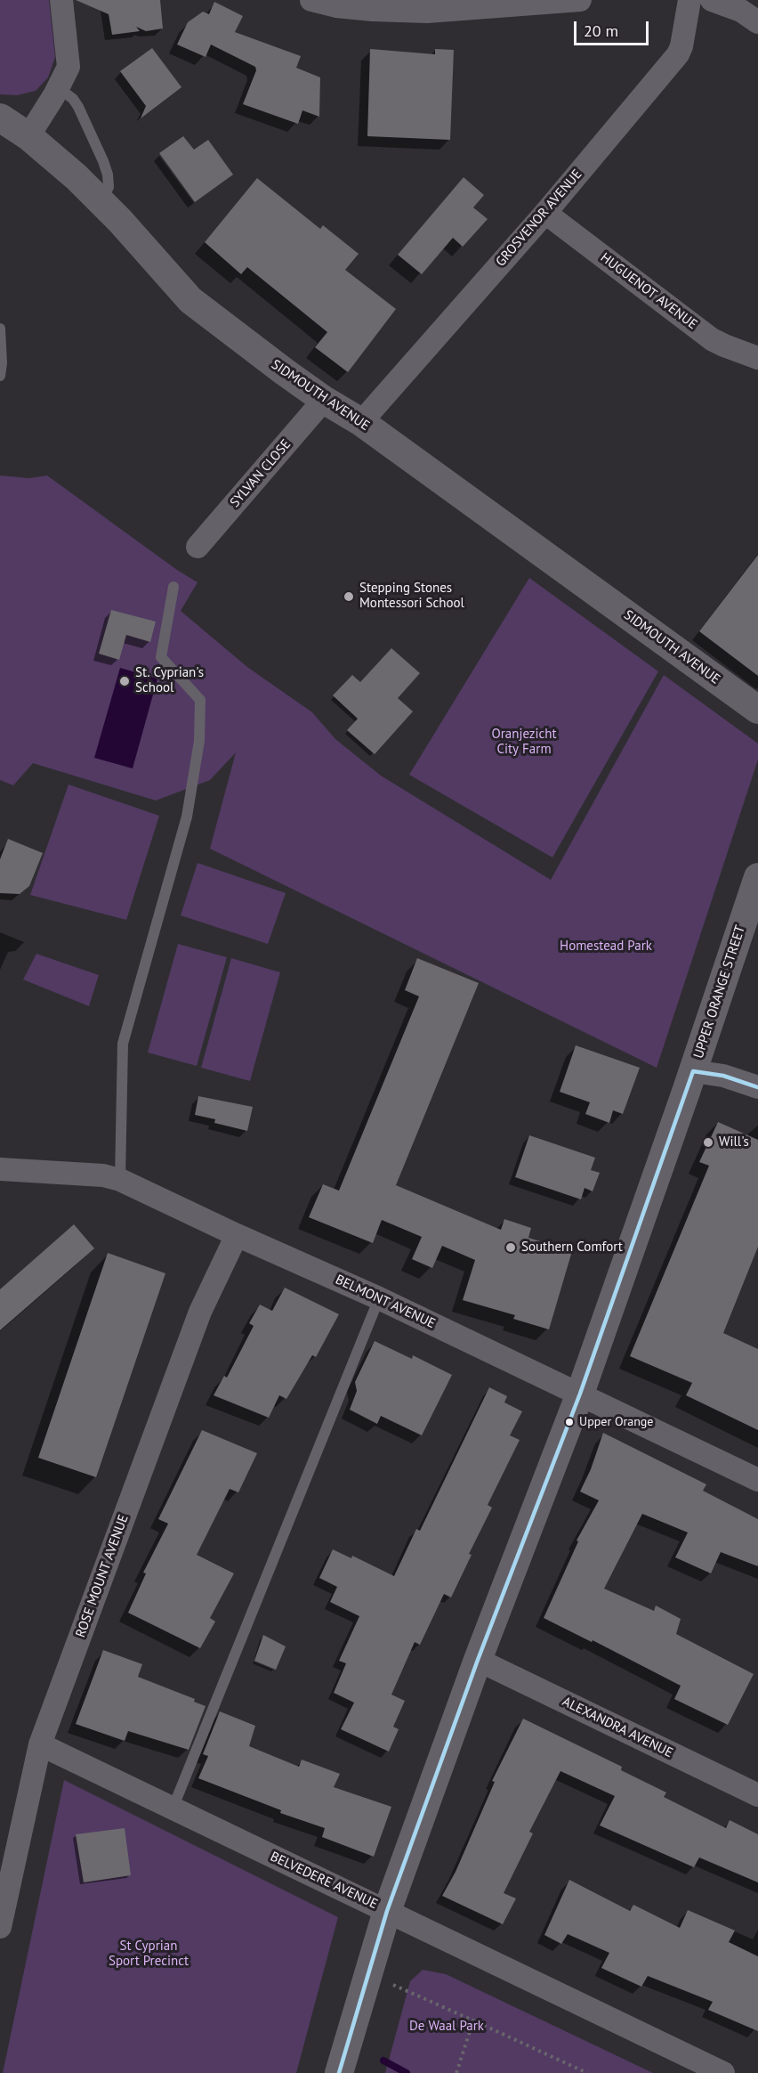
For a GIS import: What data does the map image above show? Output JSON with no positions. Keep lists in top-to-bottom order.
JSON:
{
  "streets": {
    "street": [
      "GROSVENOR AVENUE",
      "HUGUENOT AVENUE",
      "SIDMOUTH AVENUE",
      "SYLVAN CLOSE",
      "UPPER ORANGE STREET",
      "BELMONT AVENUE",
      "ROSE MOUNT AVENUE",
      "ALEXANDRA AVENUE",
      "BELVEDERE AVENUE"
    ]
  },
  "crossings": [
    ["GROSVENOR AVENUE", "HUGUENOT AVENUE"],
    ["GROSVENOR AVENUE", "SIDMOUTH AVENUE"],
    ["SIDMOUTH AVENUE", "SYLVAN CLOSE"],
    ["UPPER ORANGE STREET", "BELMONT AVENUE"],
    ["UPPER ORANGE STREET", "ALEXANDRA AVENUE"],
    ["UPPER ORANGE STREET", "BELVEDERE AVENUE"],
    ["BELMONT AVENUE", "ROSE MOUNT AVENUE"],
    ["ROSE MOUNT AVENUE", "BELVEDERE AVENUE"]
  ],
  "parks": [
    "Oranjezicht City Farm",
    "Homestead Park",
    "St Cyprian Sport Precinct",
    "De Waal Park"
  ],
  "places": [
    "Stepping Stones Montessori School",
    "St. Cyprian's School",
    "Will's",
    "Southern Comfort",
    "Upper Orange"
  ],
  "scale_bar": "20 m"
}
